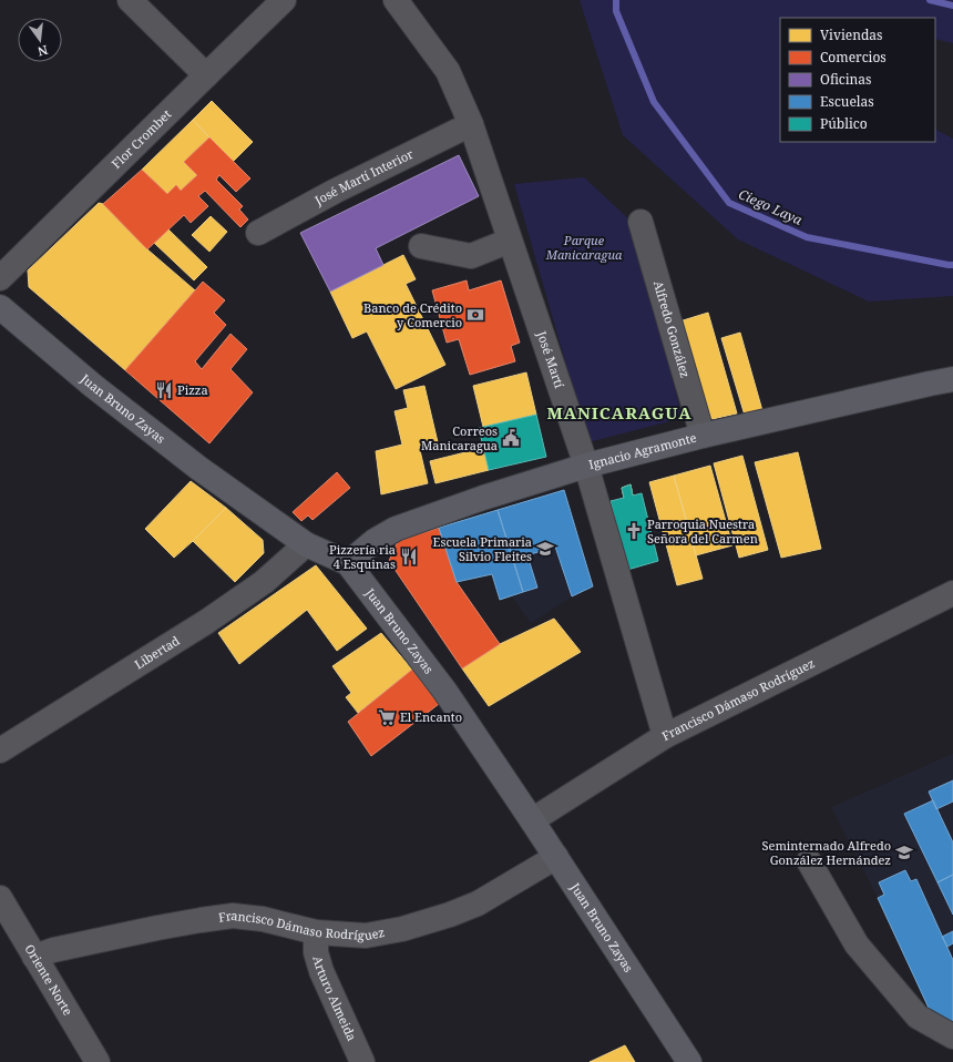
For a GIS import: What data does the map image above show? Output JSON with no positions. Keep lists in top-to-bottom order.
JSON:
{
  "streets": {
    "main road": ["Juan Bruno Zayas", "Ignacio Agramonte"],
    "street": [
      "Flor Crombet",
      "José Martí Interior",
      "Alfredo González",
      "José Martí",
      "Libertad",
      "Francisco Dámaso Rodríguez",
      "Oriente Norte",
      "Arturo Almeida"
    ]
  },
  "crossings": [
    ["José Martí Interior", "José Martí"],
    ["Alfredo González", "Ignacio Agramonte"],
    ["José Martí", "Ignacio Agramonte"],
    ["José Martí", "Francisco Dámaso Rodríguez"],
    ["Juan Bruno Zayas", "Ignacio Agramonte"],
    ["Juan Bruno Zayas", "Libertad"],
    ["Juan Bruno Zayas", "Francisco Dámaso Rodríguez"],
    ["Francisco Dámaso Rodríguez", "Oriente Norte"],
    ["Francisco Dámaso Rodríguez", "Arturo Almeida"]
  ],
  "districts": ["MANICARAGUA"],
  "water": ["Ciego Laya"],
  "parks": ["Parque Manicaragua"],
  "places": {
    "bank": ["Banco de Crédito y Comercio"],
    "restaurant": ["Pizza", "Pizzería ria 4 Esquinas"],
    "public building": ["Correos Manicaragua"],
    "church": ["Parroquia Nuestra Señora del Carmen"],
    "school or university": ["Escuela Primaria Silvio Fleites", "Seminternado Alfredo González Hernández"],
    "supermarket": ["El Encanto"]
  },
  "legend": [
    "Viviendas",
    "Comercios",
    "Oficinas",
    "Escuelas",
    "Público"
  ],
  "north": "bottom"
}
